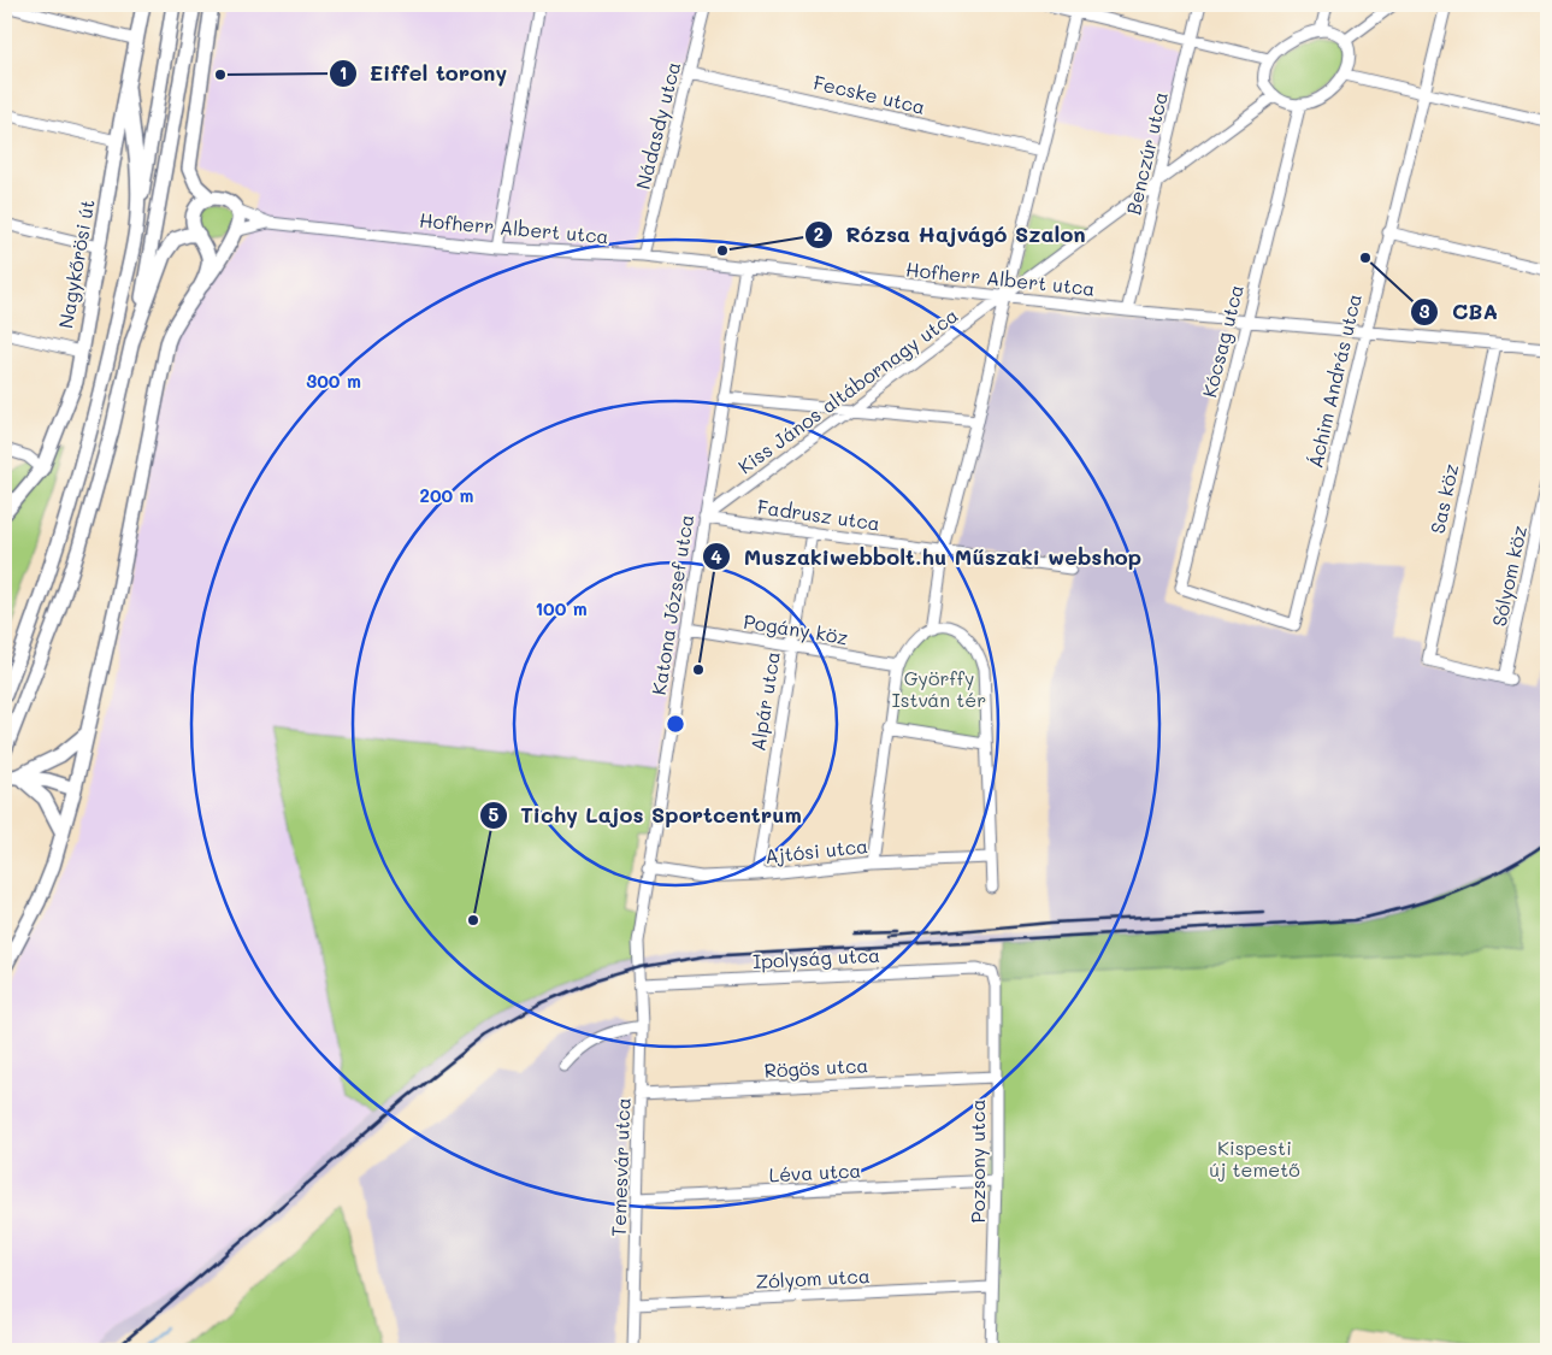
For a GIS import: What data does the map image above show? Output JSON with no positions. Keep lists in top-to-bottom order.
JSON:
{
  "streets": {
    "main road": ["Nagykőrösi út"],
    "street": [
      "Fecske utca",
      "Nádasdy utca",
      "Benczúr utca",
      "Hofherr Albert utca",
      "Kócsag utca",
      "Áchim András utca",
      "Kiss János altábornagy utca",
      "Sas köz",
      "Fadrusz utca",
      "Sólyom köz",
      "Katona József utca",
      "Pogány köz",
      "Alpár utca",
      "Ajtósi utca",
      "Ipolyság utca",
      "Rögös utca",
      "Pozsony utca",
      "Temesvár utca",
      "Léva utca",
      "Zólyom utca"
    ]
  },
  "crossings": [
    ["Fecske utca", "Nádasdy utca"],
    ["Nádasdy utca", "Hofherr Albert utca"],
    ["Benczúr utca", "Hofherr Albert utca"],
    ["Benczúr utca", "Kiss János altábornagy utca"],
    ["Hofherr Albert utca", "Kócsag utca"],
    ["Hofherr Albert utca", "Áchim András utca"],
    ["Hofherr Albert utca", "Kiss János altábornagy utca"],
    ["Hofherr Albert utca", "Sas köz"],
    ["Hofherr Albert utca", "Katona József utca"],
    ["Kócsag utca", "Áchim András utca"],
    ["Kócsag utca", "Kiss János altábornagy utca"],
    ["Kiss János altábornagy utca", "Fadrusz utca"],
    ["Kiss János altábornagy utca", "Katona József utca"],
    ["Sas köz", "Sólyom köz"],
    ["Fadrusz utca", "Katona József utca"],
    ["Fadrusz utca", "Alpár utca"],
    ["Katona József utca", "Pogány köz"],
    ["Katona József utca", "Ajtósi utca"],
    ["Katona József utca", "Ipolyság utca"],
    ["Katona József utca", "Temesvár utca"],
    ["Pogány köz", "Alpár utca"],
    ["Alpár utca", "Ajtósi utca"],
    ["Ipolyság utca", "Pozsony utca"],
    ["Ipolyság utca", "Temesvár utca"],
    ["Rögös utca", "Pozsony utca"],
    ["Rögös utca", "Temesvár utca"],
    ["Pozsony utca", "Léva utca"],
    ["Pozsony utca", "Zólyom utca"],
    ["Temesvár utca", "Léva utca"],
    ["Temesvár utca", "Zólyom utca"]
  ],
  "parks": ["Györffy István tér", "Kispesti új temető"],
  "places": [
    "Eiffel torony",
    "Rózsa Hajvágó Szalon",
    "CBA",
    "Muszakiwebbolt.hu Műszaki webshop",
    "Tichy Lajos Sportcentrum"
  ],
  "rings": ["300 m", "200 m", "100 m"]
}
